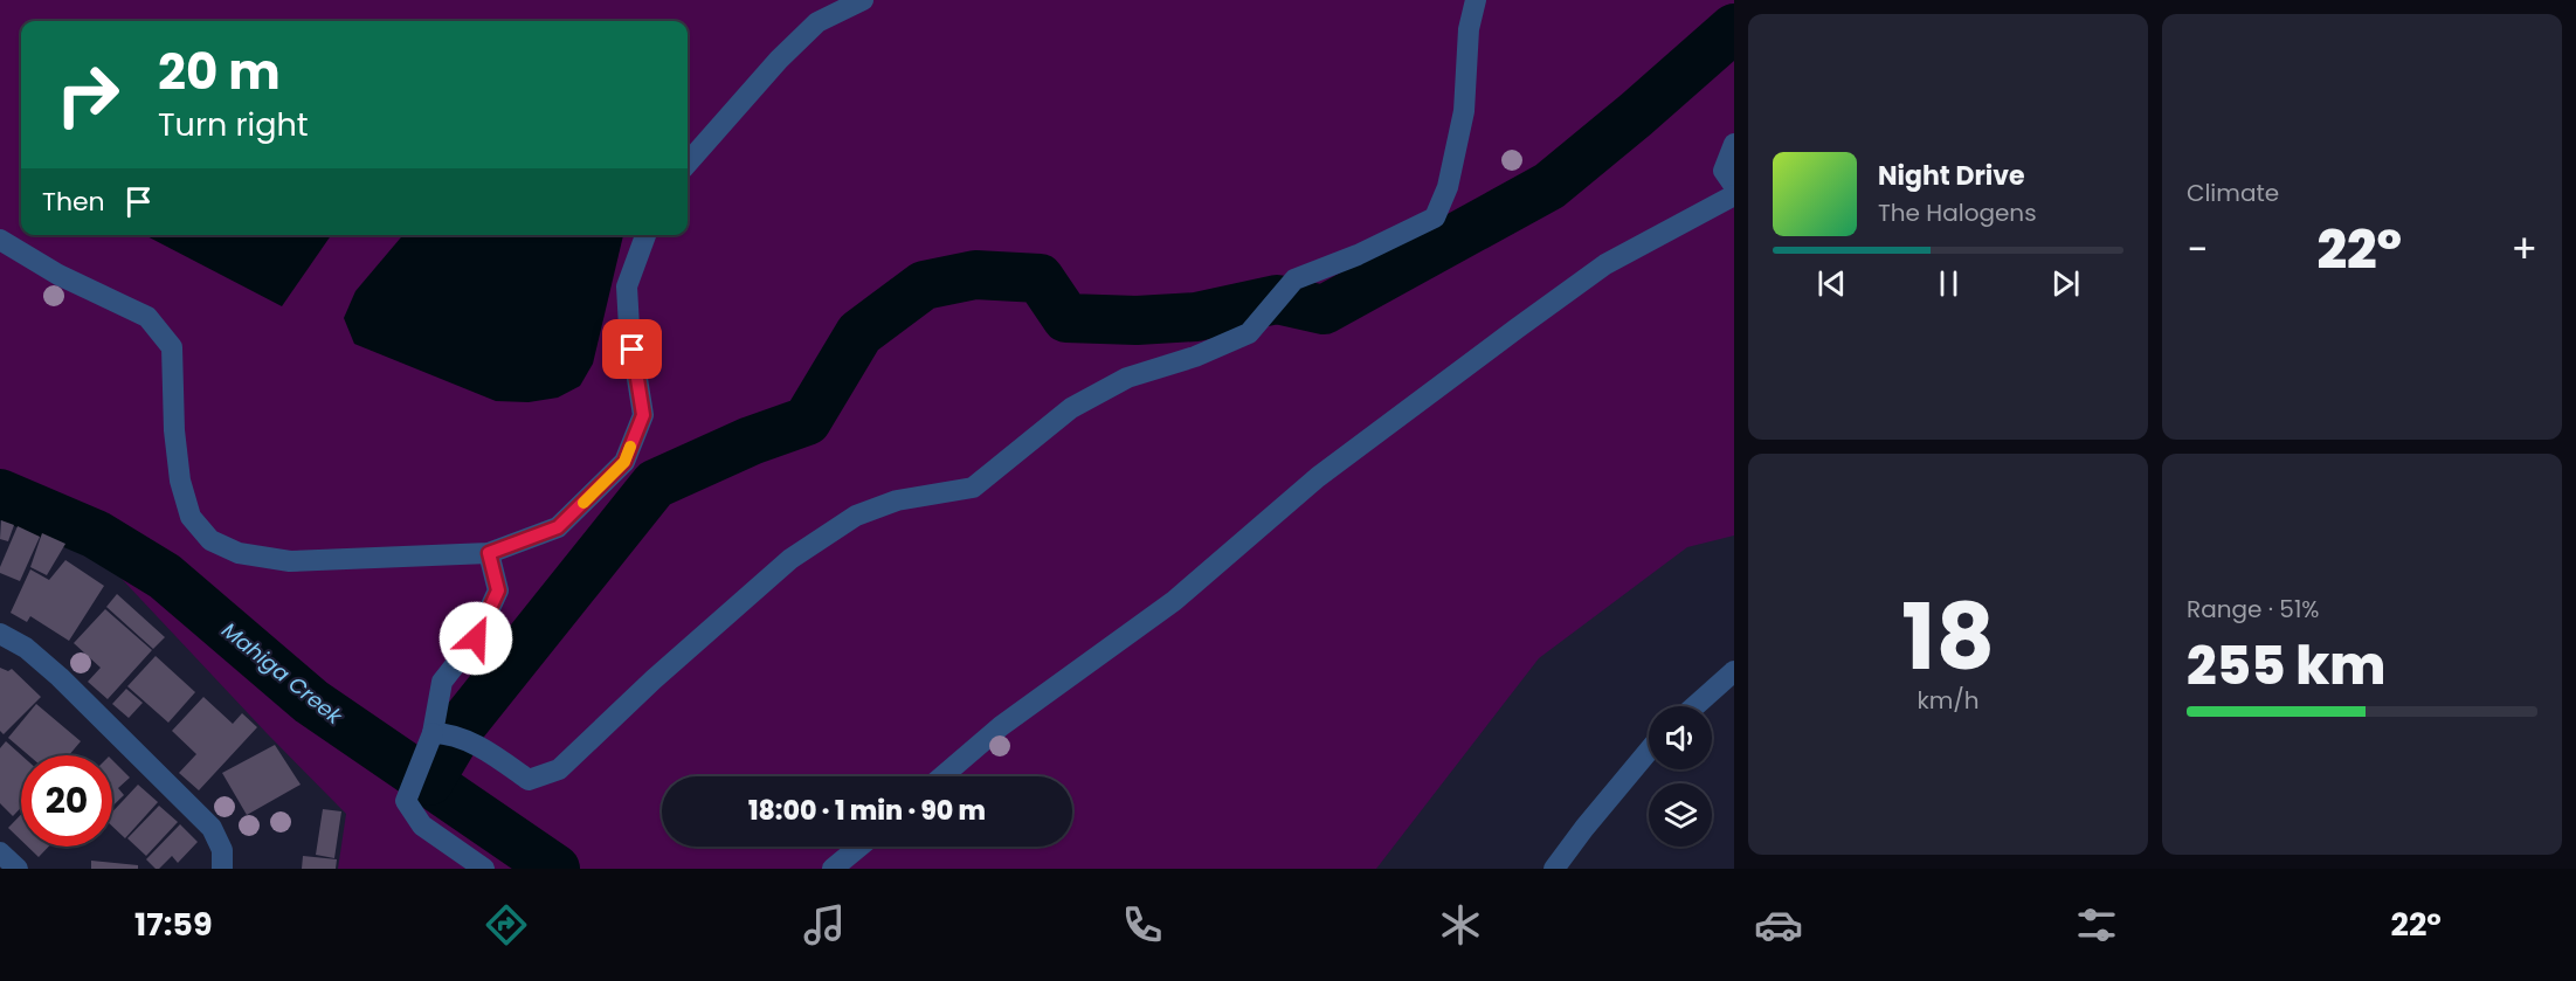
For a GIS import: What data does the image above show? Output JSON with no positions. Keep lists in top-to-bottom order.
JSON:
{
  "water": ["Mahiga Creek"],
  "page": {
    "tile": [
      "Climate",
      ["18", "km/h"],
      ["Range · 51%", "255 km"]
    ],
    "turn": ["20 m", "Turn right"],
    "song": ["Night Drive", "The Halogens"],
    "then": "Then",
    "heat": ["−", "22°", "+"],
    "limit": "20",
    "trip": "18:00 · 1 min · 90 m",
    "tabs": ["17:59", "22°"]
  }
}
